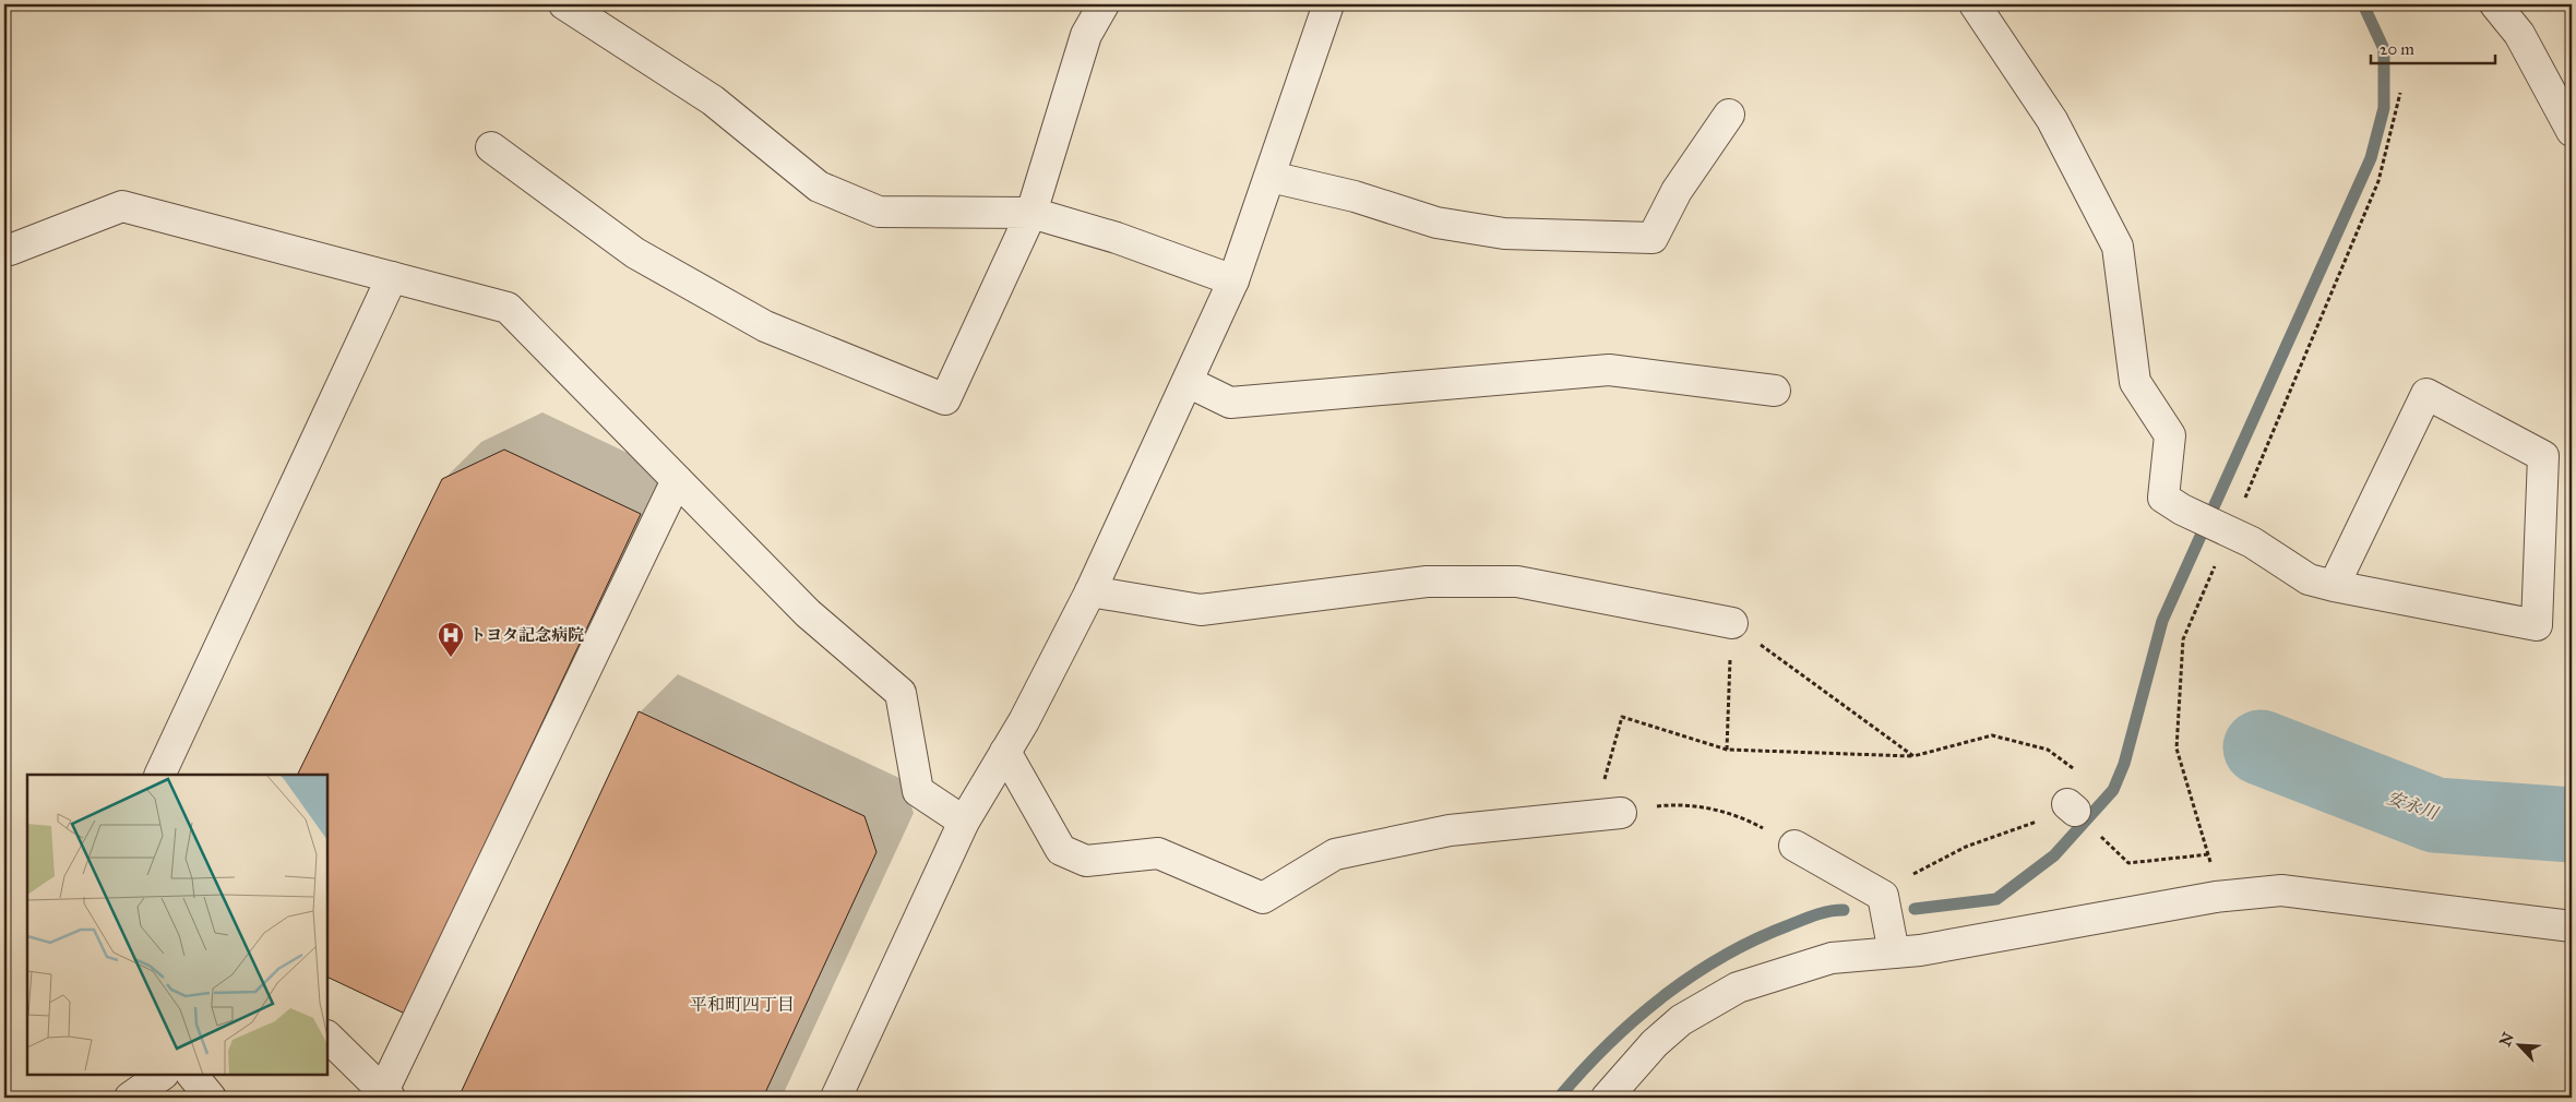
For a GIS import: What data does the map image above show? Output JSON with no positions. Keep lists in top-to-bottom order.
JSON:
{
  "districts": ["平和町四丁目"],
  "water": ["安永川"],
  "places": {
    "hospital": ["トヨタ記念病院"]
  },
  "scale_bar": "20 m",
  "north": "top left"
}
